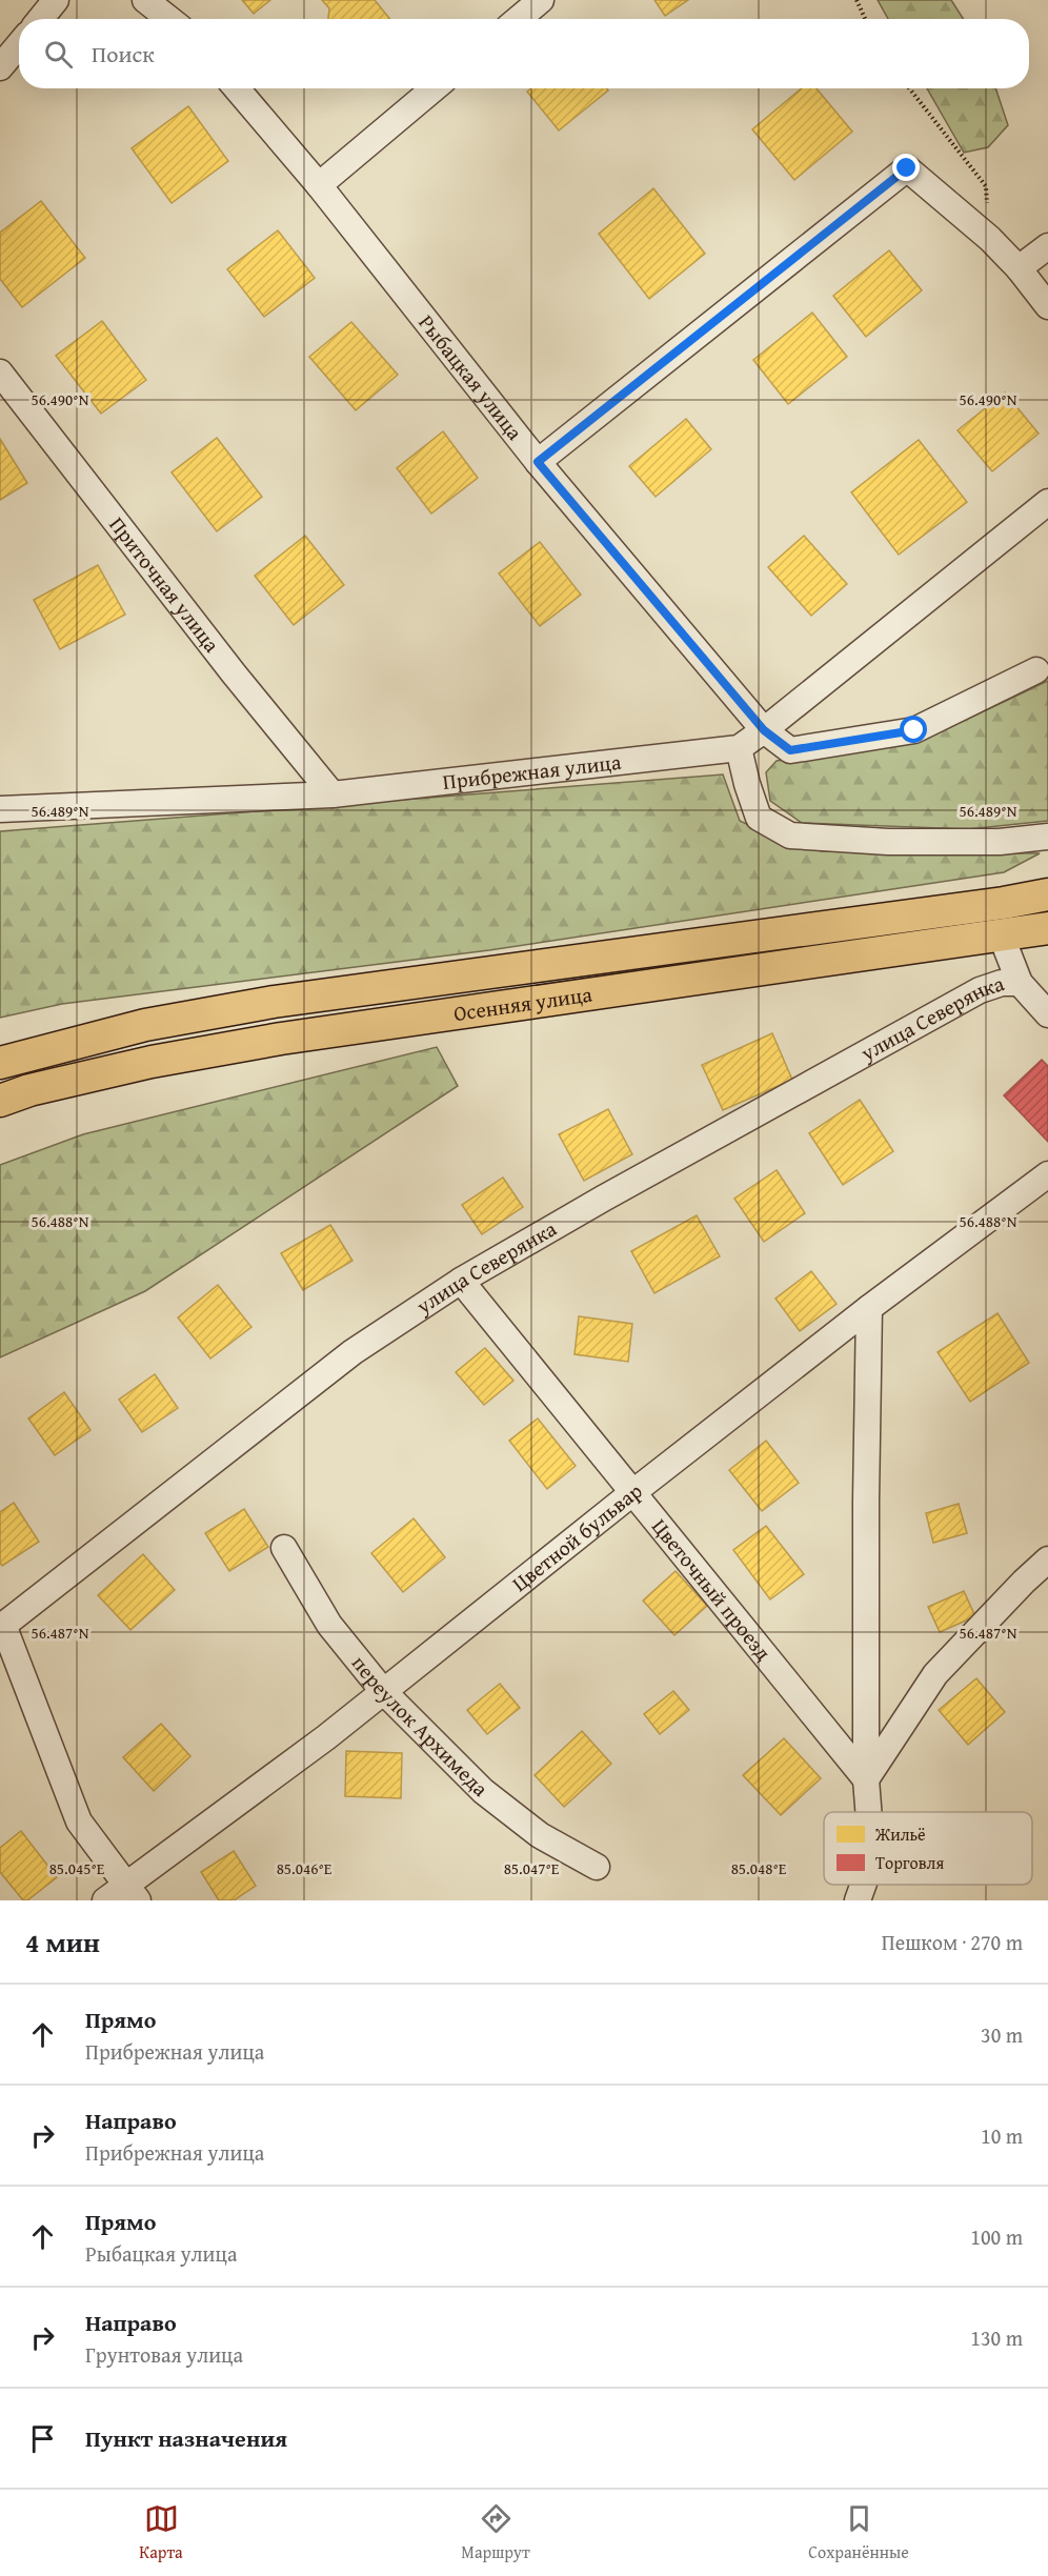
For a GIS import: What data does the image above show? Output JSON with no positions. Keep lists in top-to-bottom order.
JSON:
{
  "streets": {
    "main road": ["Осенняя улица"],
    "street": [
      "Рыбацкая улица",
      "Приточная улица",
      "Прибрежная улица",
      "улица Северянка",
      "Цветной бульвар",
      "Цветочный проезд",
      "переулок Архимеда"
    ]
  },
  "crossings": [
    ["Рыбацкая улица", "Прибрежная улица"],
    ["Приточная улица", "Прибрежная улица"],
    ["улица Северянка", "Цветочный проезд"],
    ["Цветной бульвар", "Цветочный проезд"],
    ["Цветной бульвар", "переулок Архимеда"]
  ],
  "legend": ["Жильё", "Торговля"],
  "page": {
    "search": "Поиск",
    "heading": ["4 мин", "Пешком · 270 m"],
    "list": [
      ["Прямо", "Прибрежная улица", "30 m"],
      ["Направо", "Прибрежная улица", "10 m"],
      ["Прямо", "Рыбацкая улица", "100 m"],
      ["Направо", "Грунтовая улица", "130 m"],
      "Пункт назначения"
    ],
    "nav": ["Карта", "Маршрут", "Сохранённые"]
  },
  "coordinates": [
    "56.490°N",
    "56.489°N",
    "56.488°N",
    "56.487°N",
    "85.045°E",
    "85.046°E",
    "85.047°E",
    "85.048°E"
  ]
}
